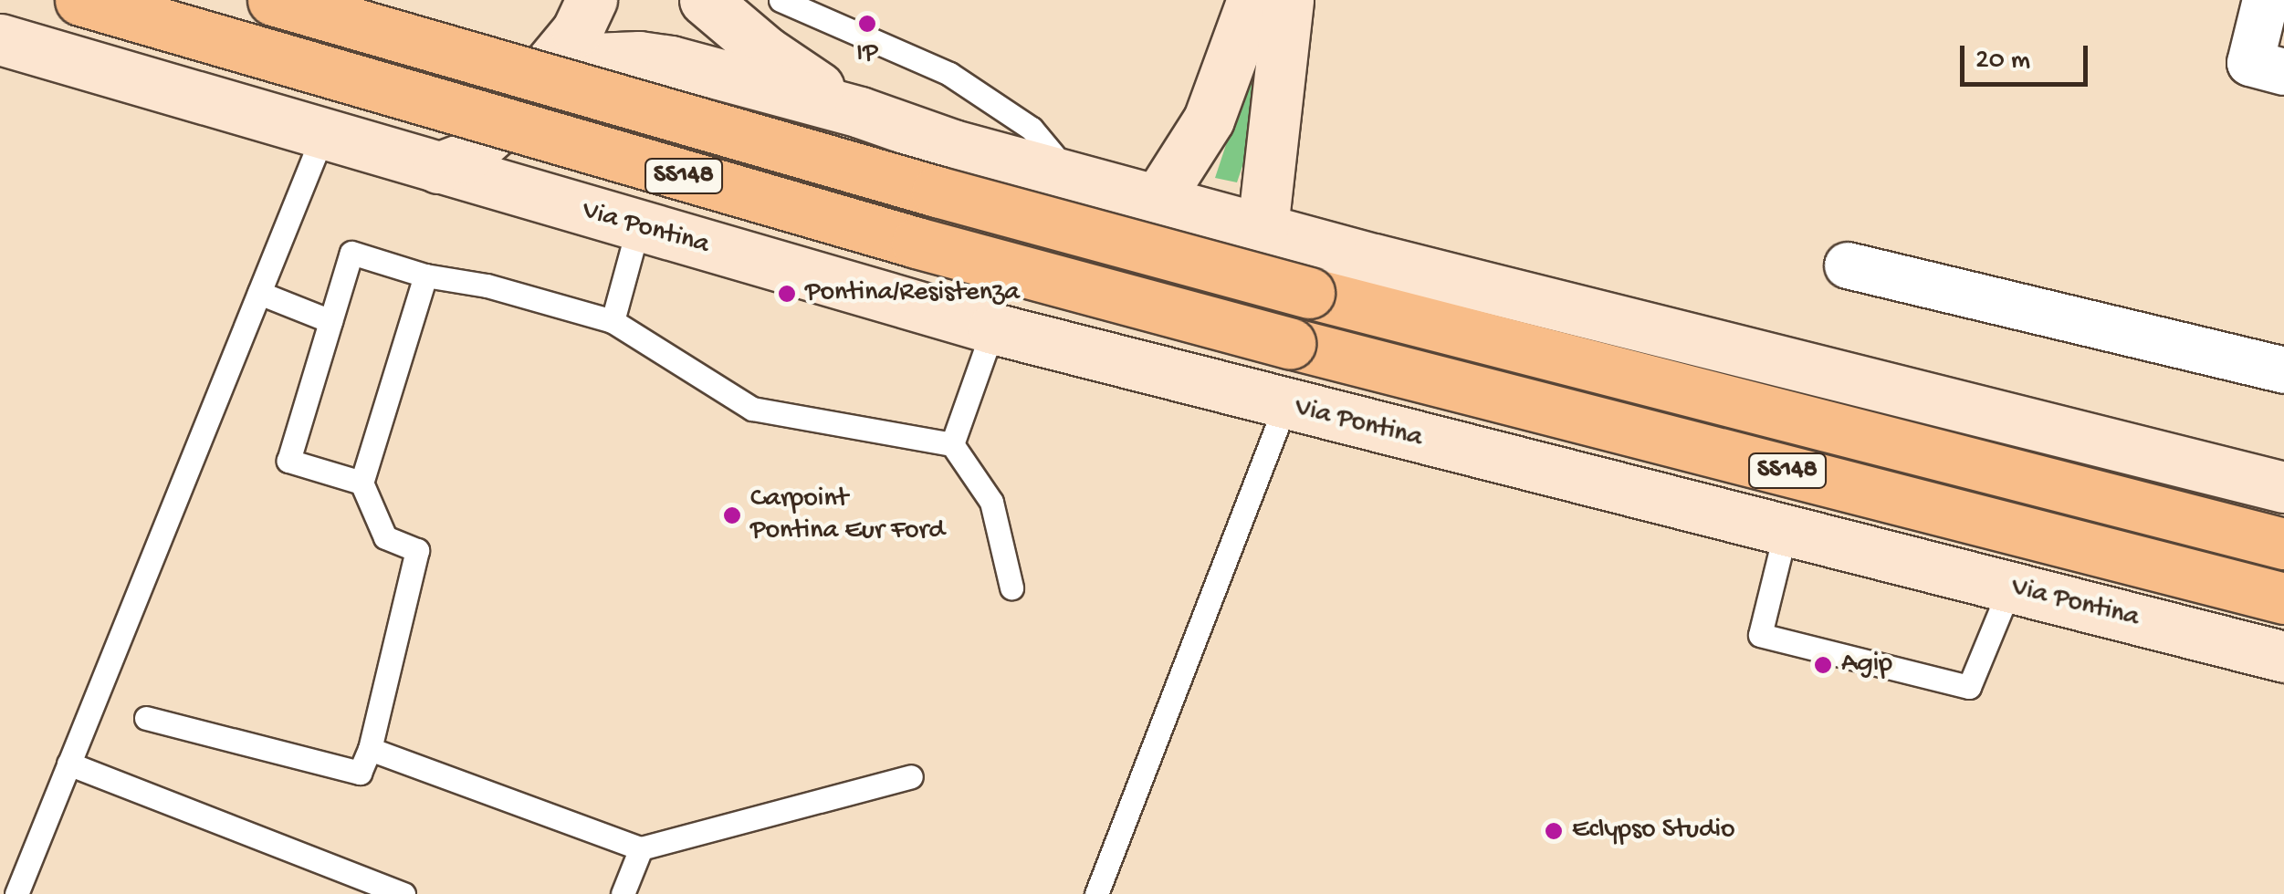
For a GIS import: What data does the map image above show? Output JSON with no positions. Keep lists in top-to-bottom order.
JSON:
{
  "streets": {
    "highway": ["SS148", "Via Pontina"]
  },
  "places": [
    "IP",
    "Pontina/Resistenza",
    "Carpoint Pontina Eur Ford",
    "Agip",
    "Eclypso Studio"
  ],
  "scale_bar": "20 m"
}
